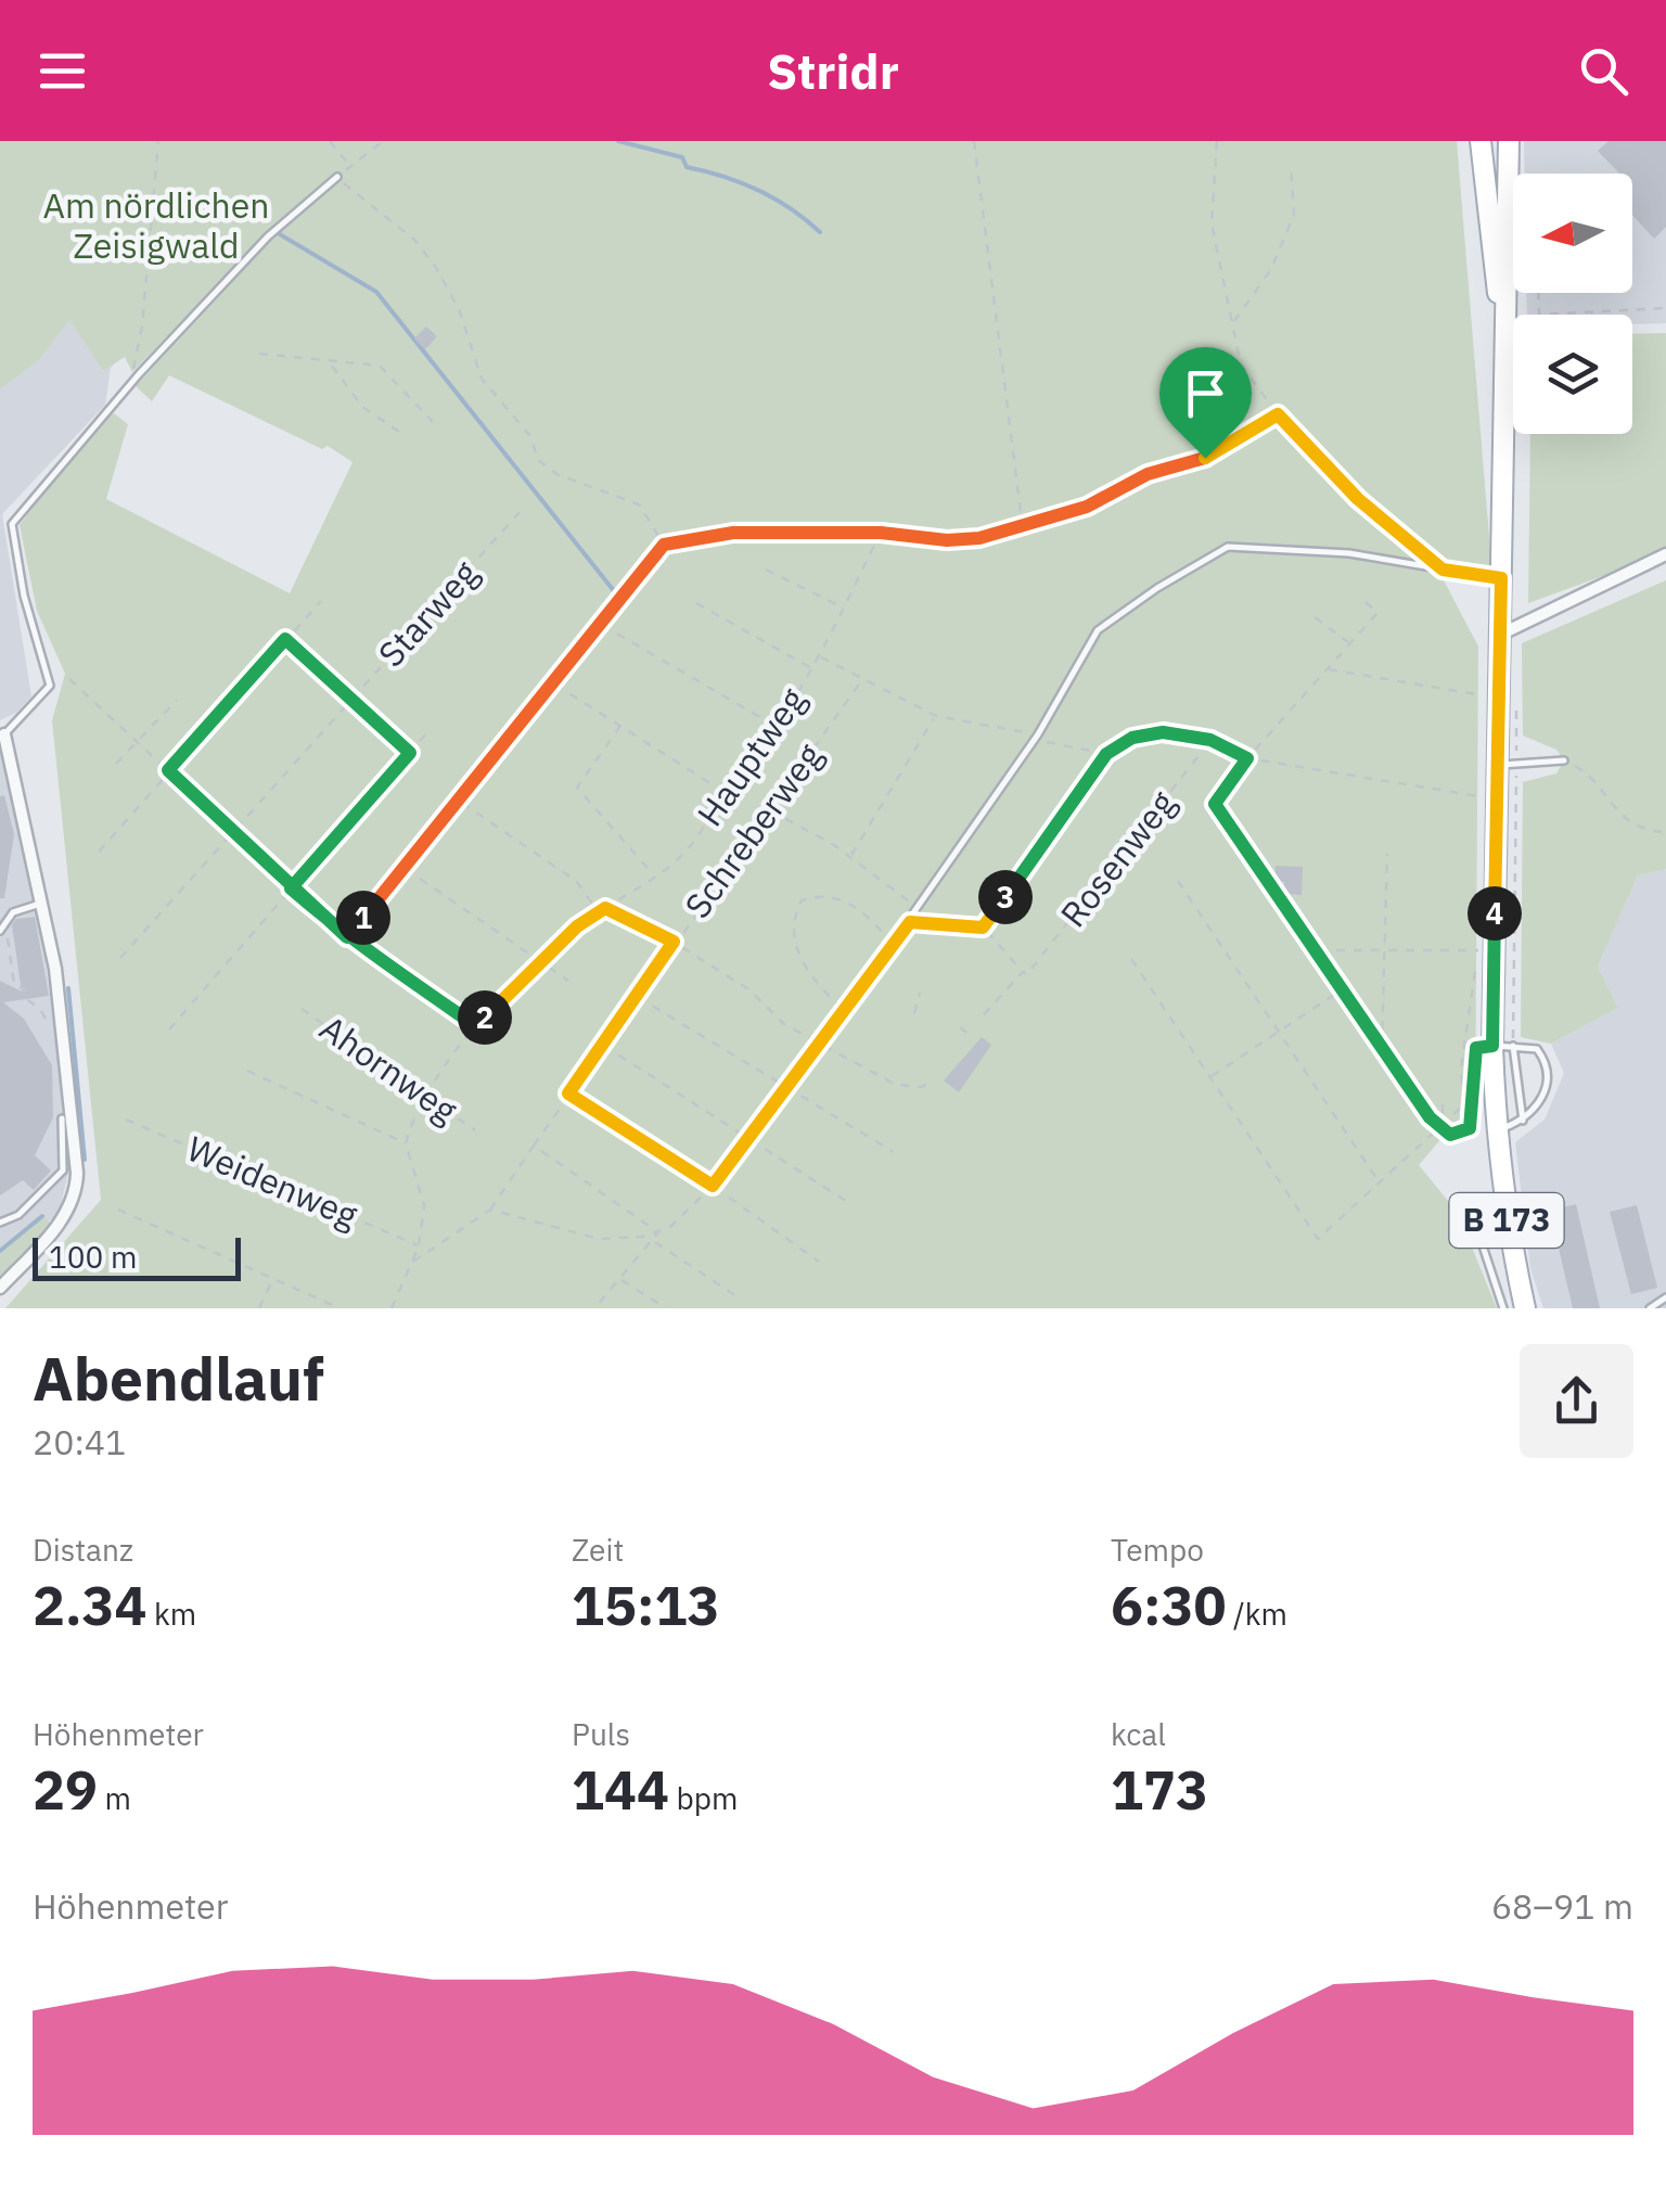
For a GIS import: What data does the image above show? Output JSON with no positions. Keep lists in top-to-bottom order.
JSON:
{
  "streets": {
    "main road": ["B 173"],
    "path": [
      "Starweg",
      "Hauptweg",
      "Schreberweg",
      "Rosenweg",
      "Ahornweg",
      "Weidenweg"
    ]
  },
  "crossings": [
    ["Hauptweg", "Ahornweg"]
  ],
  "parks": ["Am nördlichen Zeisigwald"],
  "scale_bar": "100 m",
  "north": "left",
  "page": {
    "header": "Stridr",
    "pins": [
      "3",
      "4",
      "1",
      "2"
    ],
    "scale": "100 m",
    "heading": ["Abendlauf", "20:41"],
    "stats": [
      ["Distanz", "2.34 km"],
      ["Zeit", "15:13"],
      ["Tempo", "6:30 /km"],
      ["Höhenmeter", "29 m"],
      ["Puls", "144 bpm"],
      ["kcal", "173"]
    ],
    "chart": ["Höhenmeter", "68–91 m"]
  }
}
